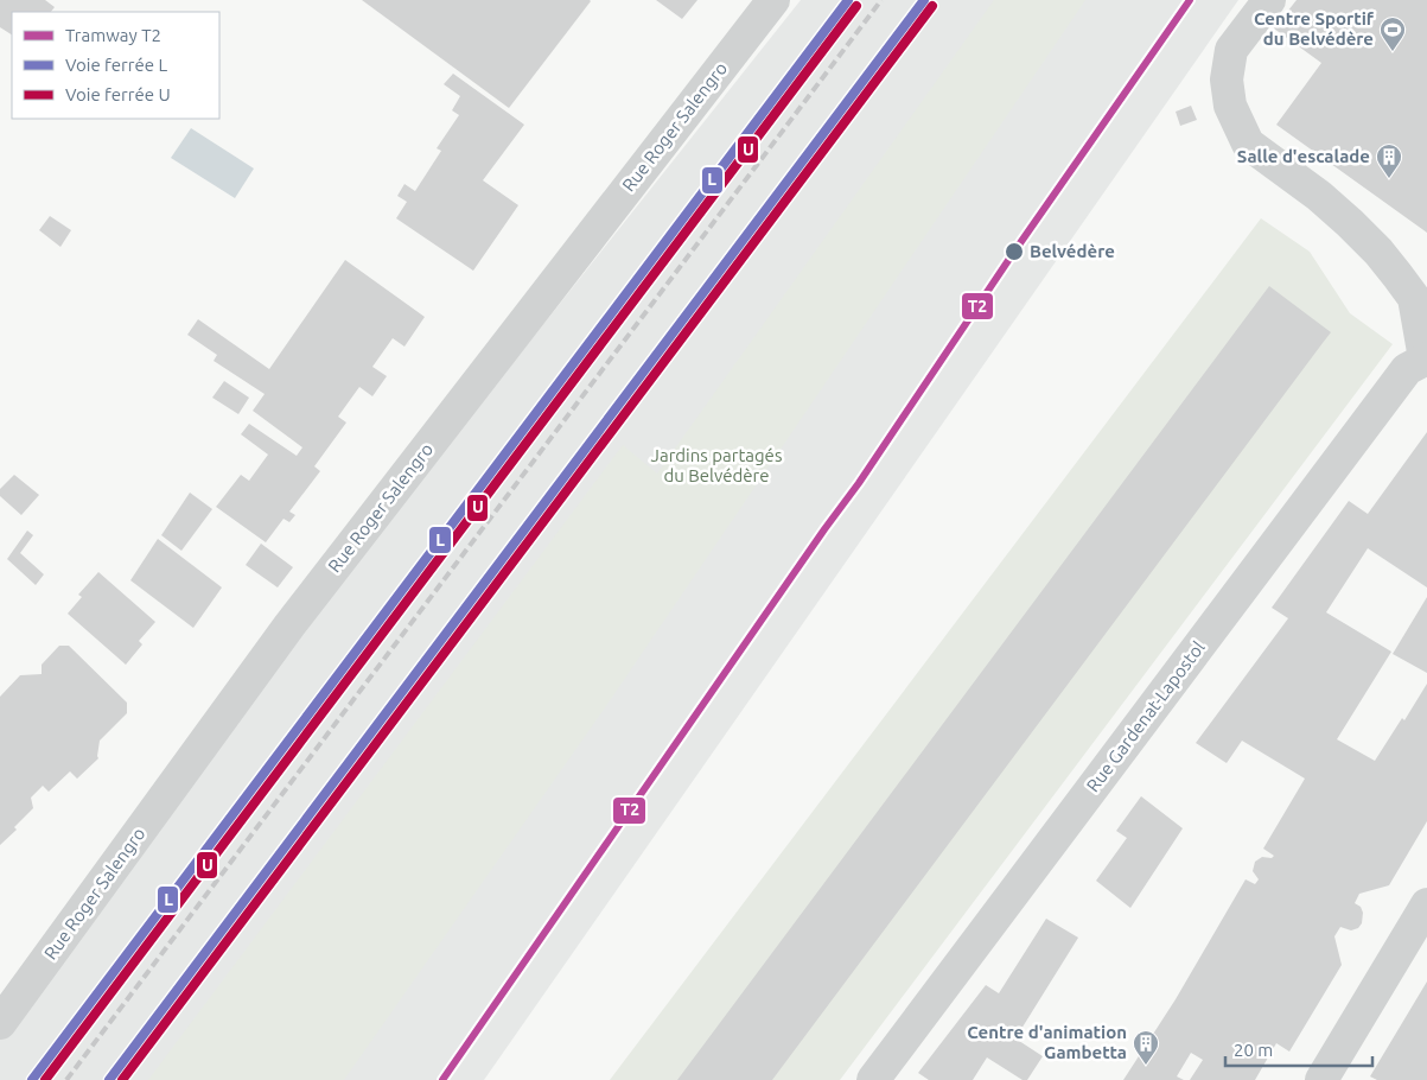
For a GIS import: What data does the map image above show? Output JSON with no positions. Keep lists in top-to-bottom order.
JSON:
{
  "streets": {
    "street": ["Rue Roger Salengro", "Rue Gardenat-Lapostol"]
  },
  "parks": ["Jardins partagés du Belvédère"],
  "places": {
    "sports": ["Centre Sportif du Belvédère"],
    "building": ["Salle d'escalade", "Centre d'animation Gambetta"],
    "other": ["Belvédère"]
  },
  "lines": ["tram line T2", "rail line L", "rail line U"],
  "legend": ["Tramway T2", "Voie ferrée L", "Voie ferrée U"],
  "scale_bar": "20 m"
}
